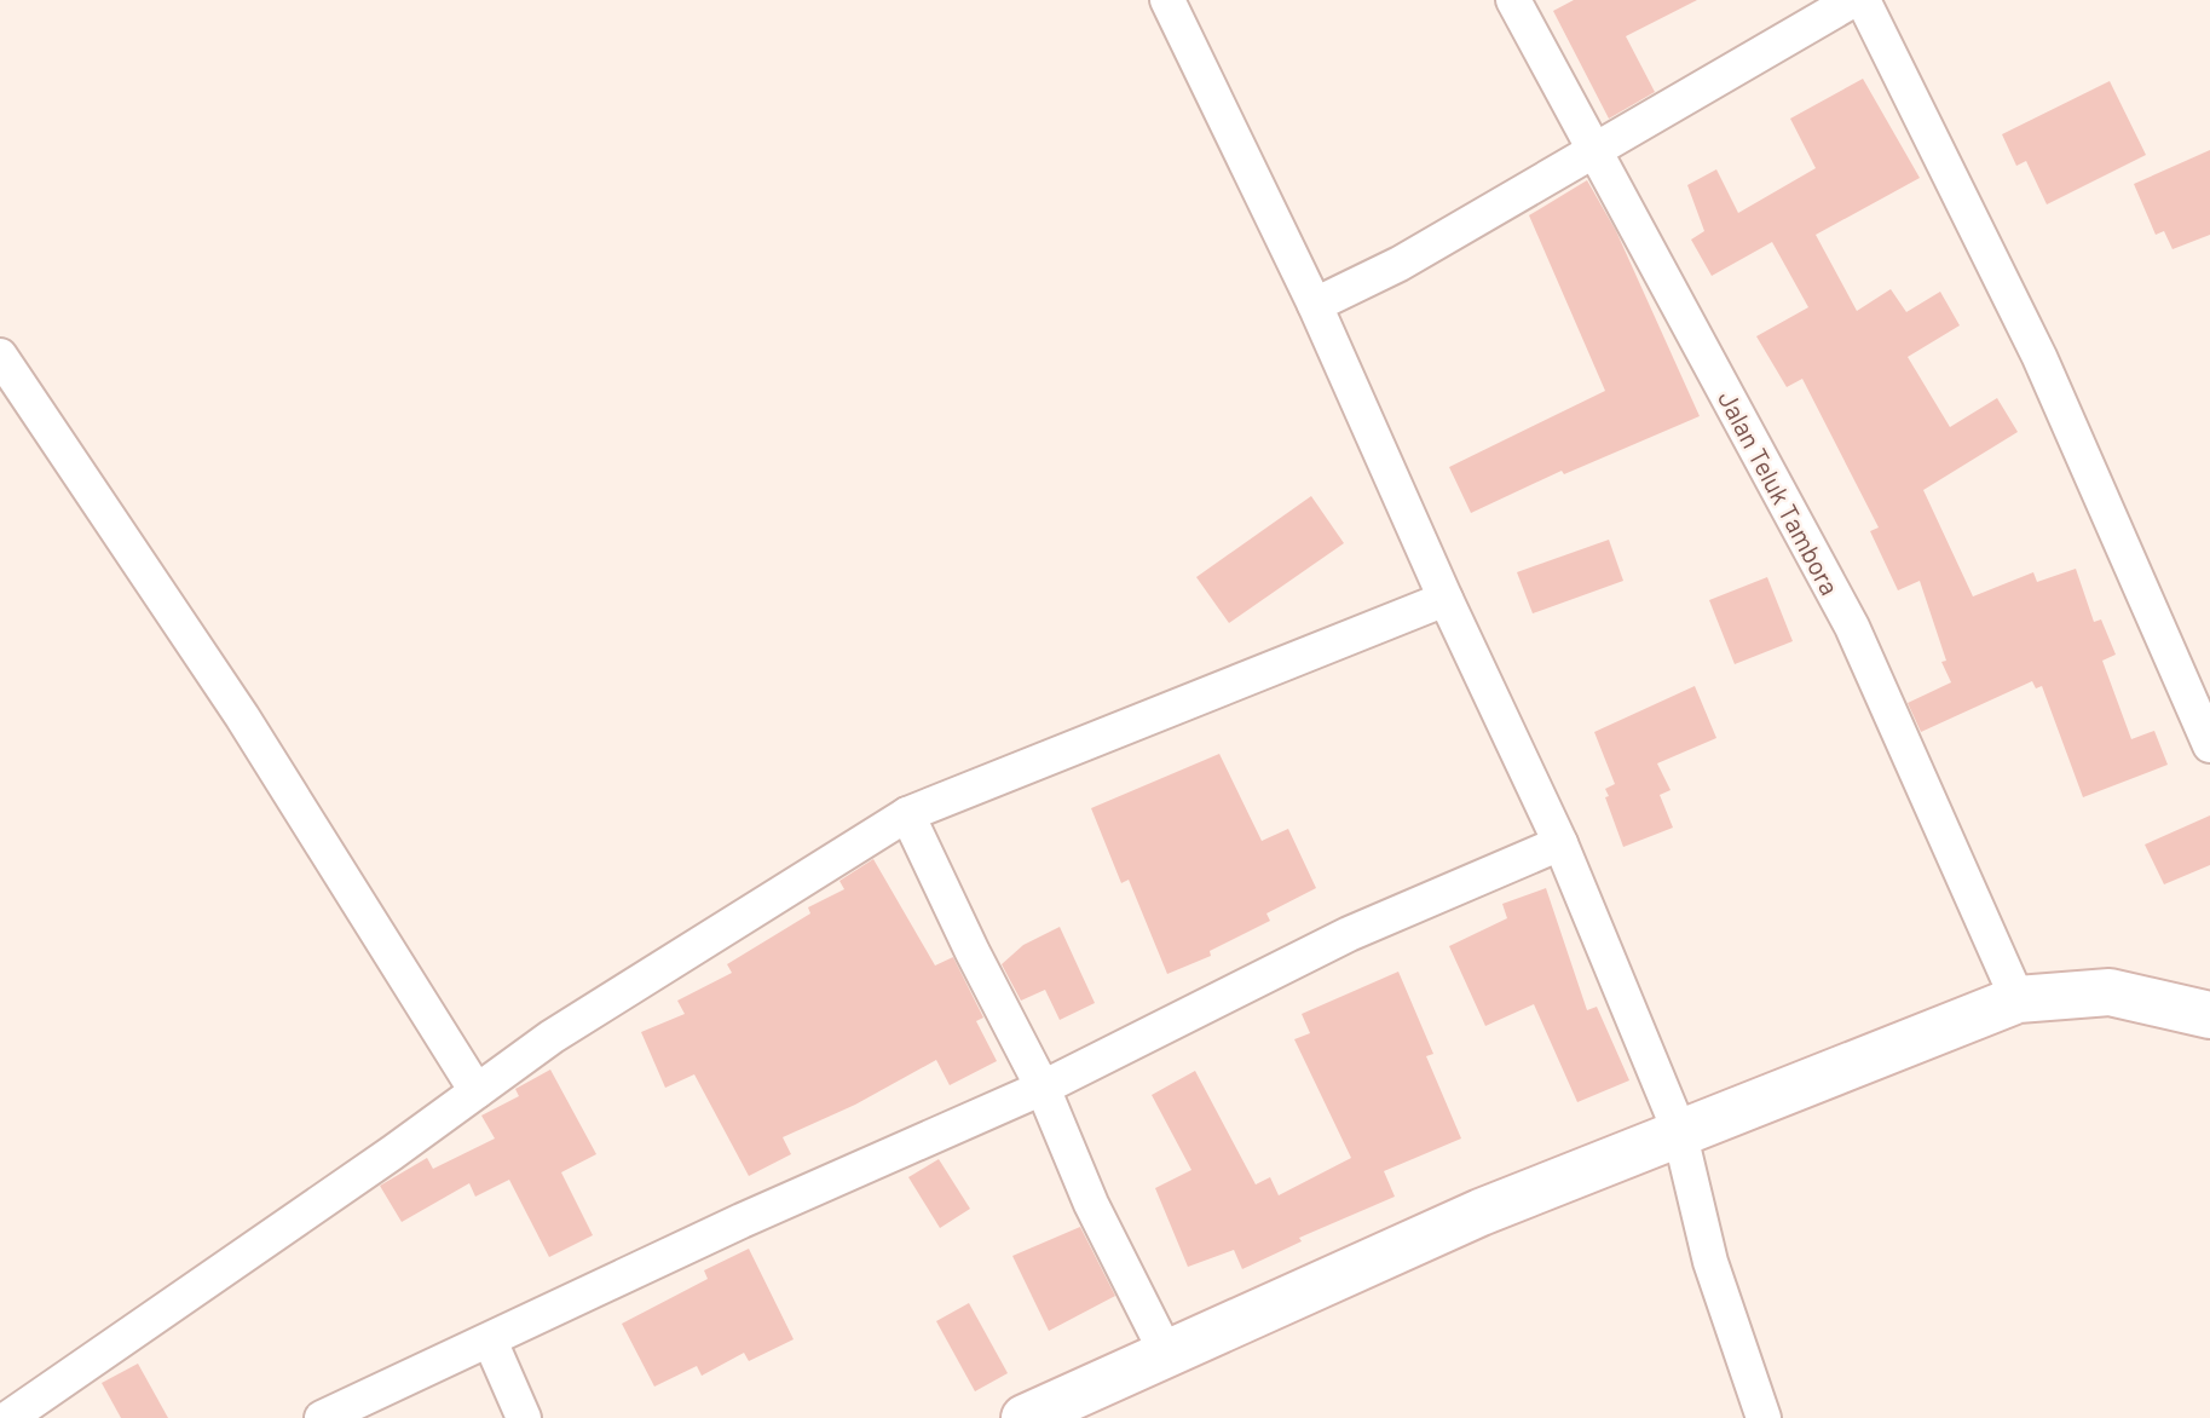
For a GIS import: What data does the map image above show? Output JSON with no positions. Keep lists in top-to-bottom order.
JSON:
{
  "streets": {
    "street": ["Jalan Teluk Tambora"]
  }
}
